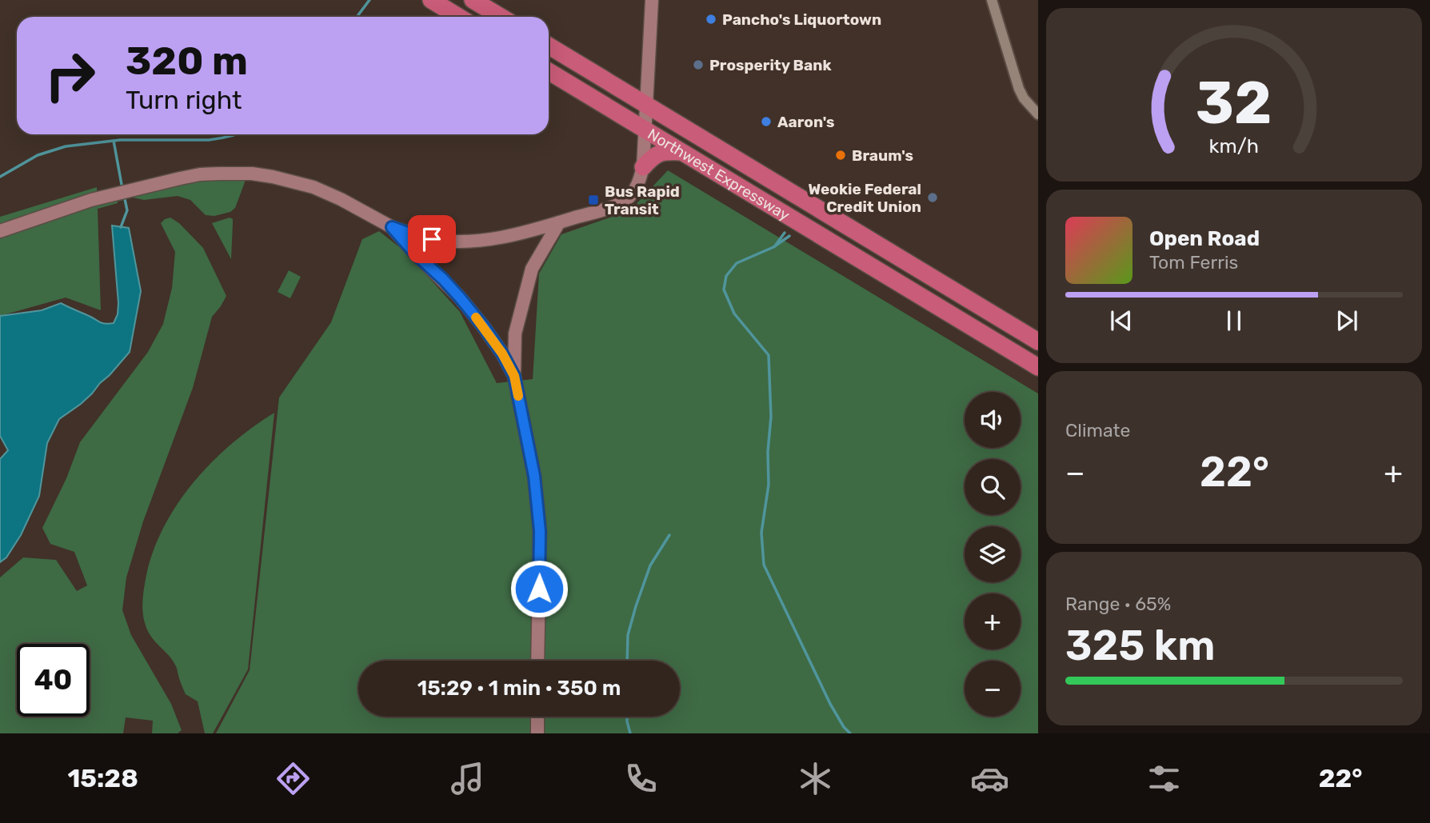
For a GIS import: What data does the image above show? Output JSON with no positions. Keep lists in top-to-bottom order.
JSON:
{
  "streets": {
    "highway": ["Northwest Expressway"]
  },
  "places": {
    "other": [
      "Pancho's Liquortown",
      "Prosperity Bank",
      "Aaron's",
      "Braum's",
      "Weokie Federal Credit Union"
    ],
    "transit": ["Bus Rapid Transit"]
  },
  "page": {
    "turn": ["320 m", "Turn right"],
    "song": ["Open Road", "Tom Ferris"],
    "tile": [
      "Climate",
      ["Range · 65%", "325 km"]
    ],
    "map_buttons": ["+", "−"],
    "heat": ["−", "22°", "+"],
    "limit": "40",
    "trip": "15:29 · 1 min · 350 m",
    "tabs": ["15:28", "22°"],
    "gauge": ["32", "km/h"]
  }
}
